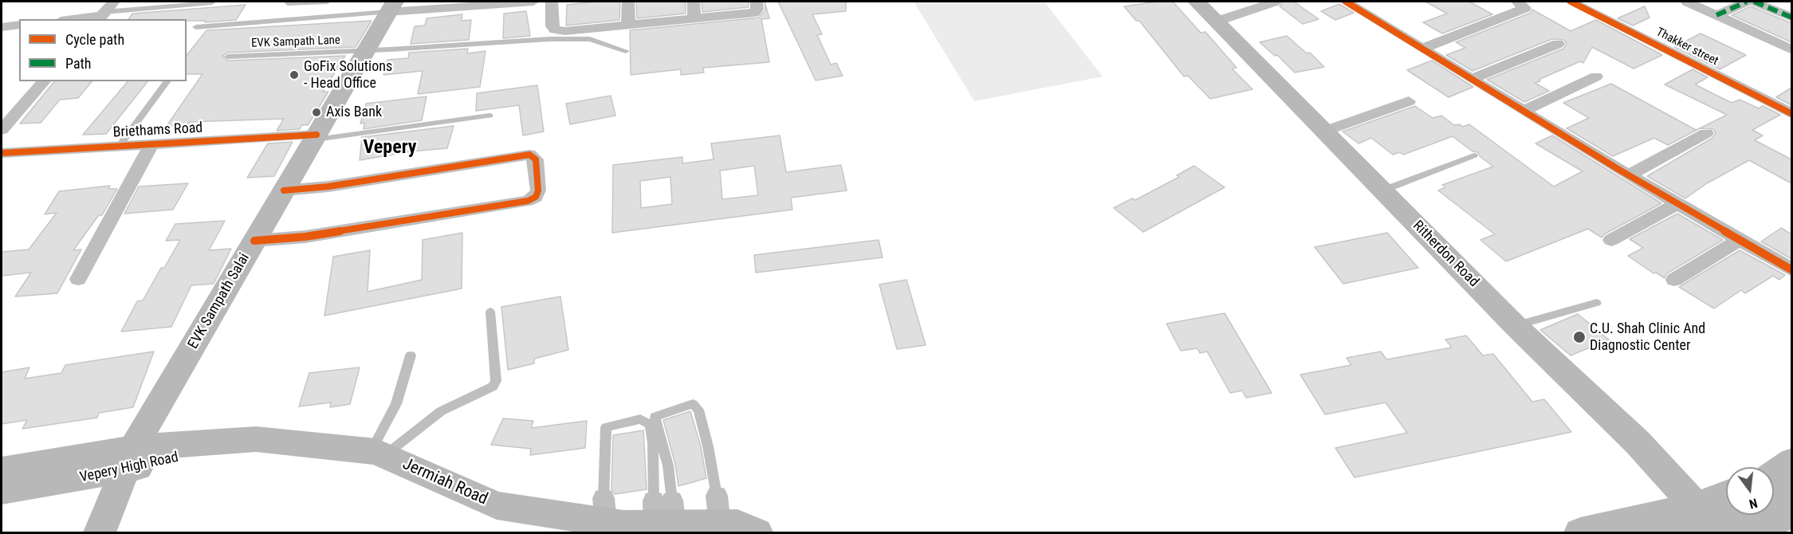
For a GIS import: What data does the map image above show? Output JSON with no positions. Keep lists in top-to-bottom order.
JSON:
{
  "streets": {
    "main road": [
      "Ritherdon Road",
      "EVK Sampath Salai",
      "Vepery High Road",
      "Jermiah Road"
    ],
    "street": ["Thakker street", "Briethams Road"],
    "lane": ["EVK Sampath Lane"]
  },
  "crossings": [
    ["EVK Sampath Lane", "EVK Sampath Salai"],
    ["Briethams Road", "EVK Sampath Salai"],
    ["EVK Sampath Salai", "Vepery High Road"],
    ["EVK Sampath Salai", "Jermiah Road"],
    ["Vepery High Road", "Jermiah Road"]
  ],
  "districts": ["Vepery"],
  "places": ["GoFix Solutions - Head Office", "Axis Bank", "C.U. Shah Clinic And Diagnostic Center"],
  "legend": ["Cycle path", "Path"],
  "north": "bottom"
}
